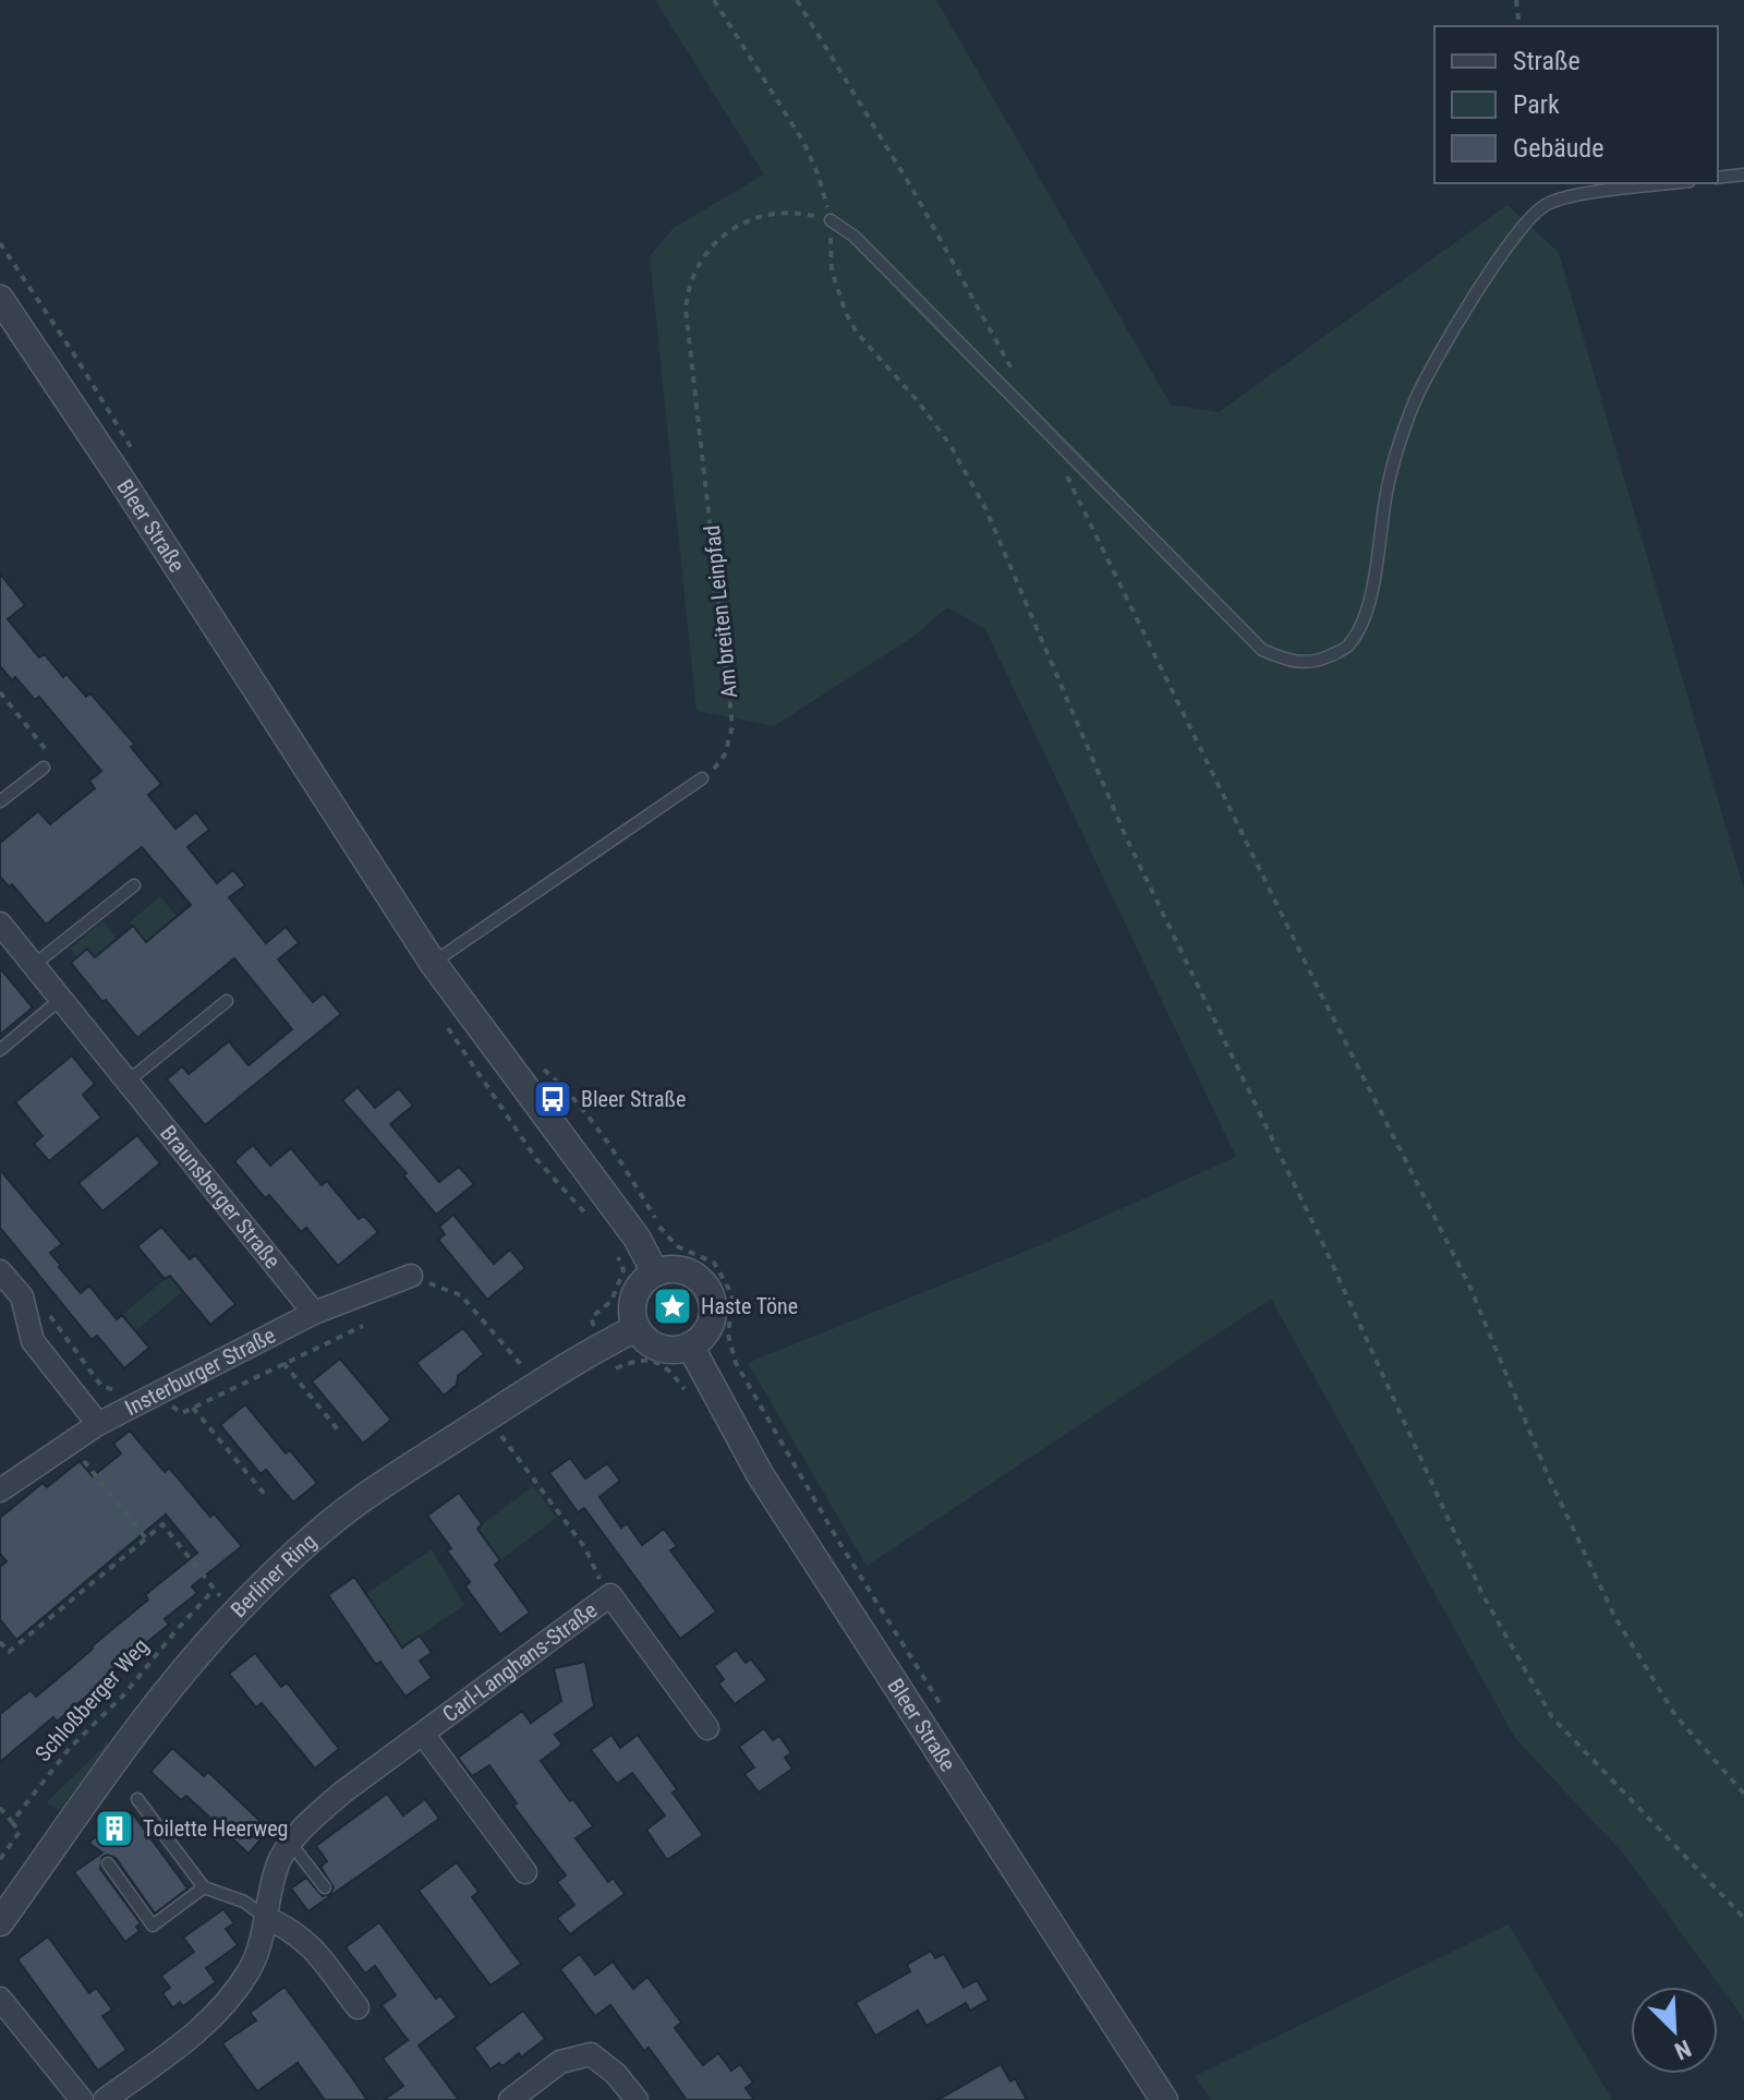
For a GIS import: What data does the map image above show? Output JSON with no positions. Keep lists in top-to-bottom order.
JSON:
{
  "streets": {
    "street": [
      "Bleer Straße",
      "Braunsberger Straße",
      "Insterburger Straße",
      "Berliner Ring",
      "Carl-Langhans-Straße"
    ],
    "path": ["Am breiten Leinpfad", "Schloßberger Weg"]
  },
  "crossings": [
    ["Bleer Straße", "Berliner Ring"],
    ["Braunsberger Straße", "Insterburger Straße"]
  ],
  "places": {
    "bus stop": ["Bleer Straße"],
    "place": ["Haste Töne"],
    "building": ["Toilette Heerweg"]
  },
  "legend": ["Straße", "Park", "Gebäude"],
  "north": "bottom right"
}
